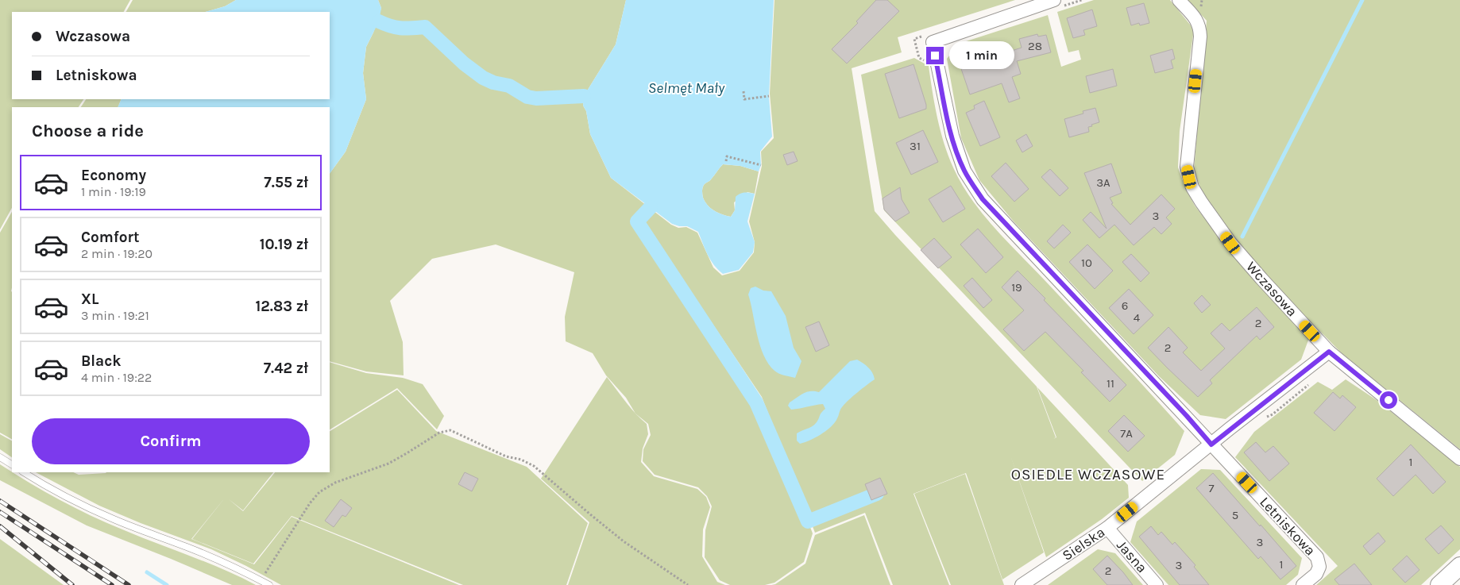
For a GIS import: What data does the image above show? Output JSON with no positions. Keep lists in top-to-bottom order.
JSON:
{
  "streets": {
    "street": [
      "Wczasowa",
      "Letniskowa",
      "Sielska",
      "Jasna"
    ]
  },
  "crossings": [
    ["Wczasowa", "Sielska"],
    ["Letniskowa", "Sielska"],
    ["Sielska", "Jasna"]
  ],
  "districts": ["OSIEDLE WCZASOWE"],
  "water": ["Selmęt Mały"],
  "house_numbers": [
    "28",
    "31",
    "3A",
    "3",
    "10",
    "19",
    "6",
    "4",
    "2",
    "2",
    "11",
    "7A",
    "1",
    "7",
    "5",
    "3",
    "1",
    "3",
    "2"
  ],
  "page": {
    "banner": ["Wczasowa", "Letniskowa"],
    "bubble": "1 min",
    "heading": "Choose a ride",
    "list": [
      {
        "name": "Economy",
        "note": "1 min · 19:19",
        "value": "7.55 zł"
      },
      {
        "name": "Comfort",
        "note": "2 min · 19:20",
        "value": "10.19 zł"
      },
      {
        "name": "XL",
        "note": "3 min · 19:21",
        "value": "12.83 zł"
      },
      {
        "name": "Black",
        "note": "4 min · 19:22",
        "value": "7.42 zł"
      }
    ],
    "buttons": "Confirm"
  }
}
